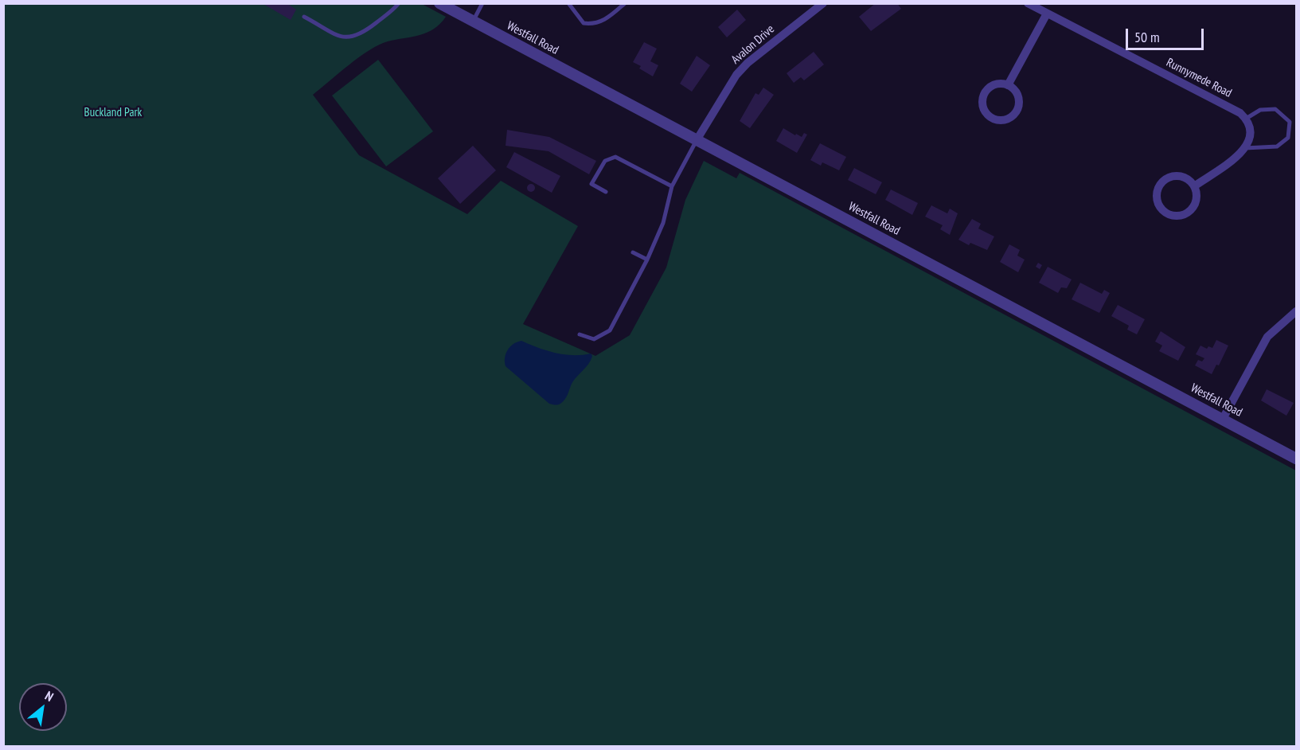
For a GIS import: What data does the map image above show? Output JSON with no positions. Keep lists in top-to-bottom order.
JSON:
{
  "streets": {
    "street": ["Westfall Road", "Avalon Drive", "Runnymede Road"]
  },
  "crossings": [
    ["Westfall Road", "Avalon Drive"]
  ],
  "parks": ["Buckland Park"],
  "scale_bar": "50 m",
  "north": "top right"
}
